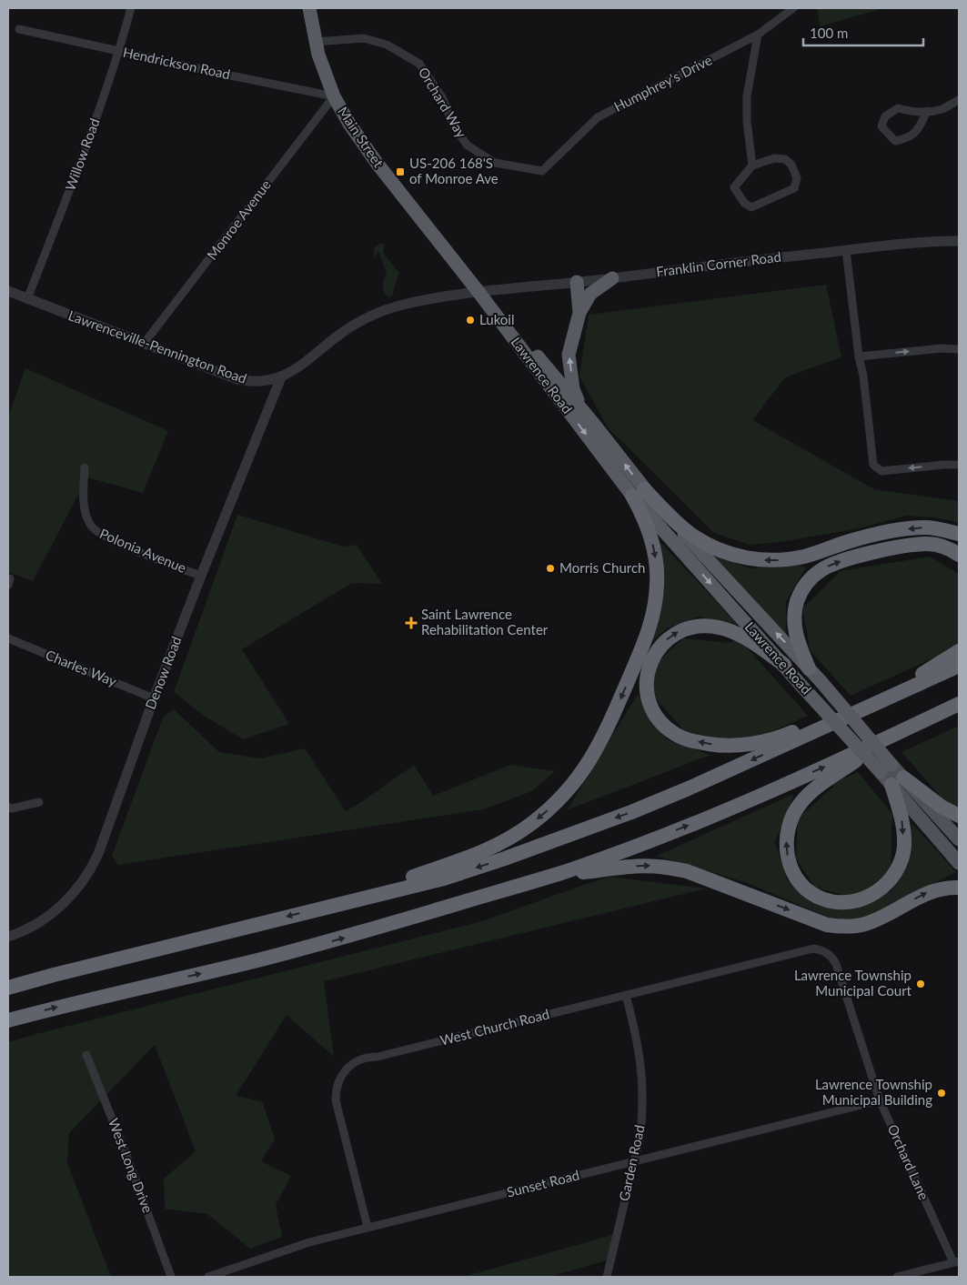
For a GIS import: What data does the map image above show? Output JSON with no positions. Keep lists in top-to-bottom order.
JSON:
{
  "streets": {
    "highway": ["Main Street", "Lawrence Road"],
    "street": [
      "Hendrickson Road",
      "Humphrey's Drive",
      "Orchard Way",
      "Willow Road",
      "Monroe Avenue",
      "Franklin Corner Road",
      "Lawrenceville-Pennington Road",
      "Polonia Avenue",
      "Charles Way",
      "Denow Road",
      "West Church Road",
      "Orchard Lane",
      "Garden Road",
      "West Long Drive",
      "Sunset Road"
    ]
  },
  "crossings": [
    ["Hendrickson Road", "Main Street"],
    ["Hendrickson Road", "Willow Road"],
    ["Hendrickson Road", "Monroe Avenue"],
    ["Humphrey's Drive", "Orchard Way"],
    ["Orchard Way", "Main Street"],
    ["Main Street", "Monroe Avenue"],
    ["Main Street", "Franklin Corner Road"],
    ["Main Street", "Lawrenceville-Pennington Road"],
    ["Main Street", "Lawrence Road"],
    ["Willow Road", "Lawrenceville-Pennington Road"],
    ["Monroe Avenue", "Lawrenceville-Pennington Road"],
    ["Franklin Corner Road", "Lawrenceville-Pennington Road"],
    ["Franklin Corner Road", "Lawrence Road"],
    ["Lawrenceville-Pennington Road", "Lawrence Road"],
    ["Lawrenceville-Pennington Road", "Denow Road"],
    ["Polonia Avenue", "Denow Road"],
    ["Charles Way", "Denow Road"],
    ["West Church Road", "Orchard Lane"],
    ["West Church Road", "Garden Road"],
    ["West Church Road", "Sunset Road"],
    ["Orchard Lane", "Sunset Road"],
    ["Garden Road", "Sunset Road"]
  ],
  "places": {
    "transit": ["US-206 168'S of Monroe Ave"],
    "other": [
      "Lukoil",
      "Morris Church",
      "Lawrence Township Municipal Court",
      "Lawrence Township Municipal Building"
    ],
    "health": ["Saint Lawrence Rehabilitation Center"]
  },
  "scale_bar": "100 m"
}
